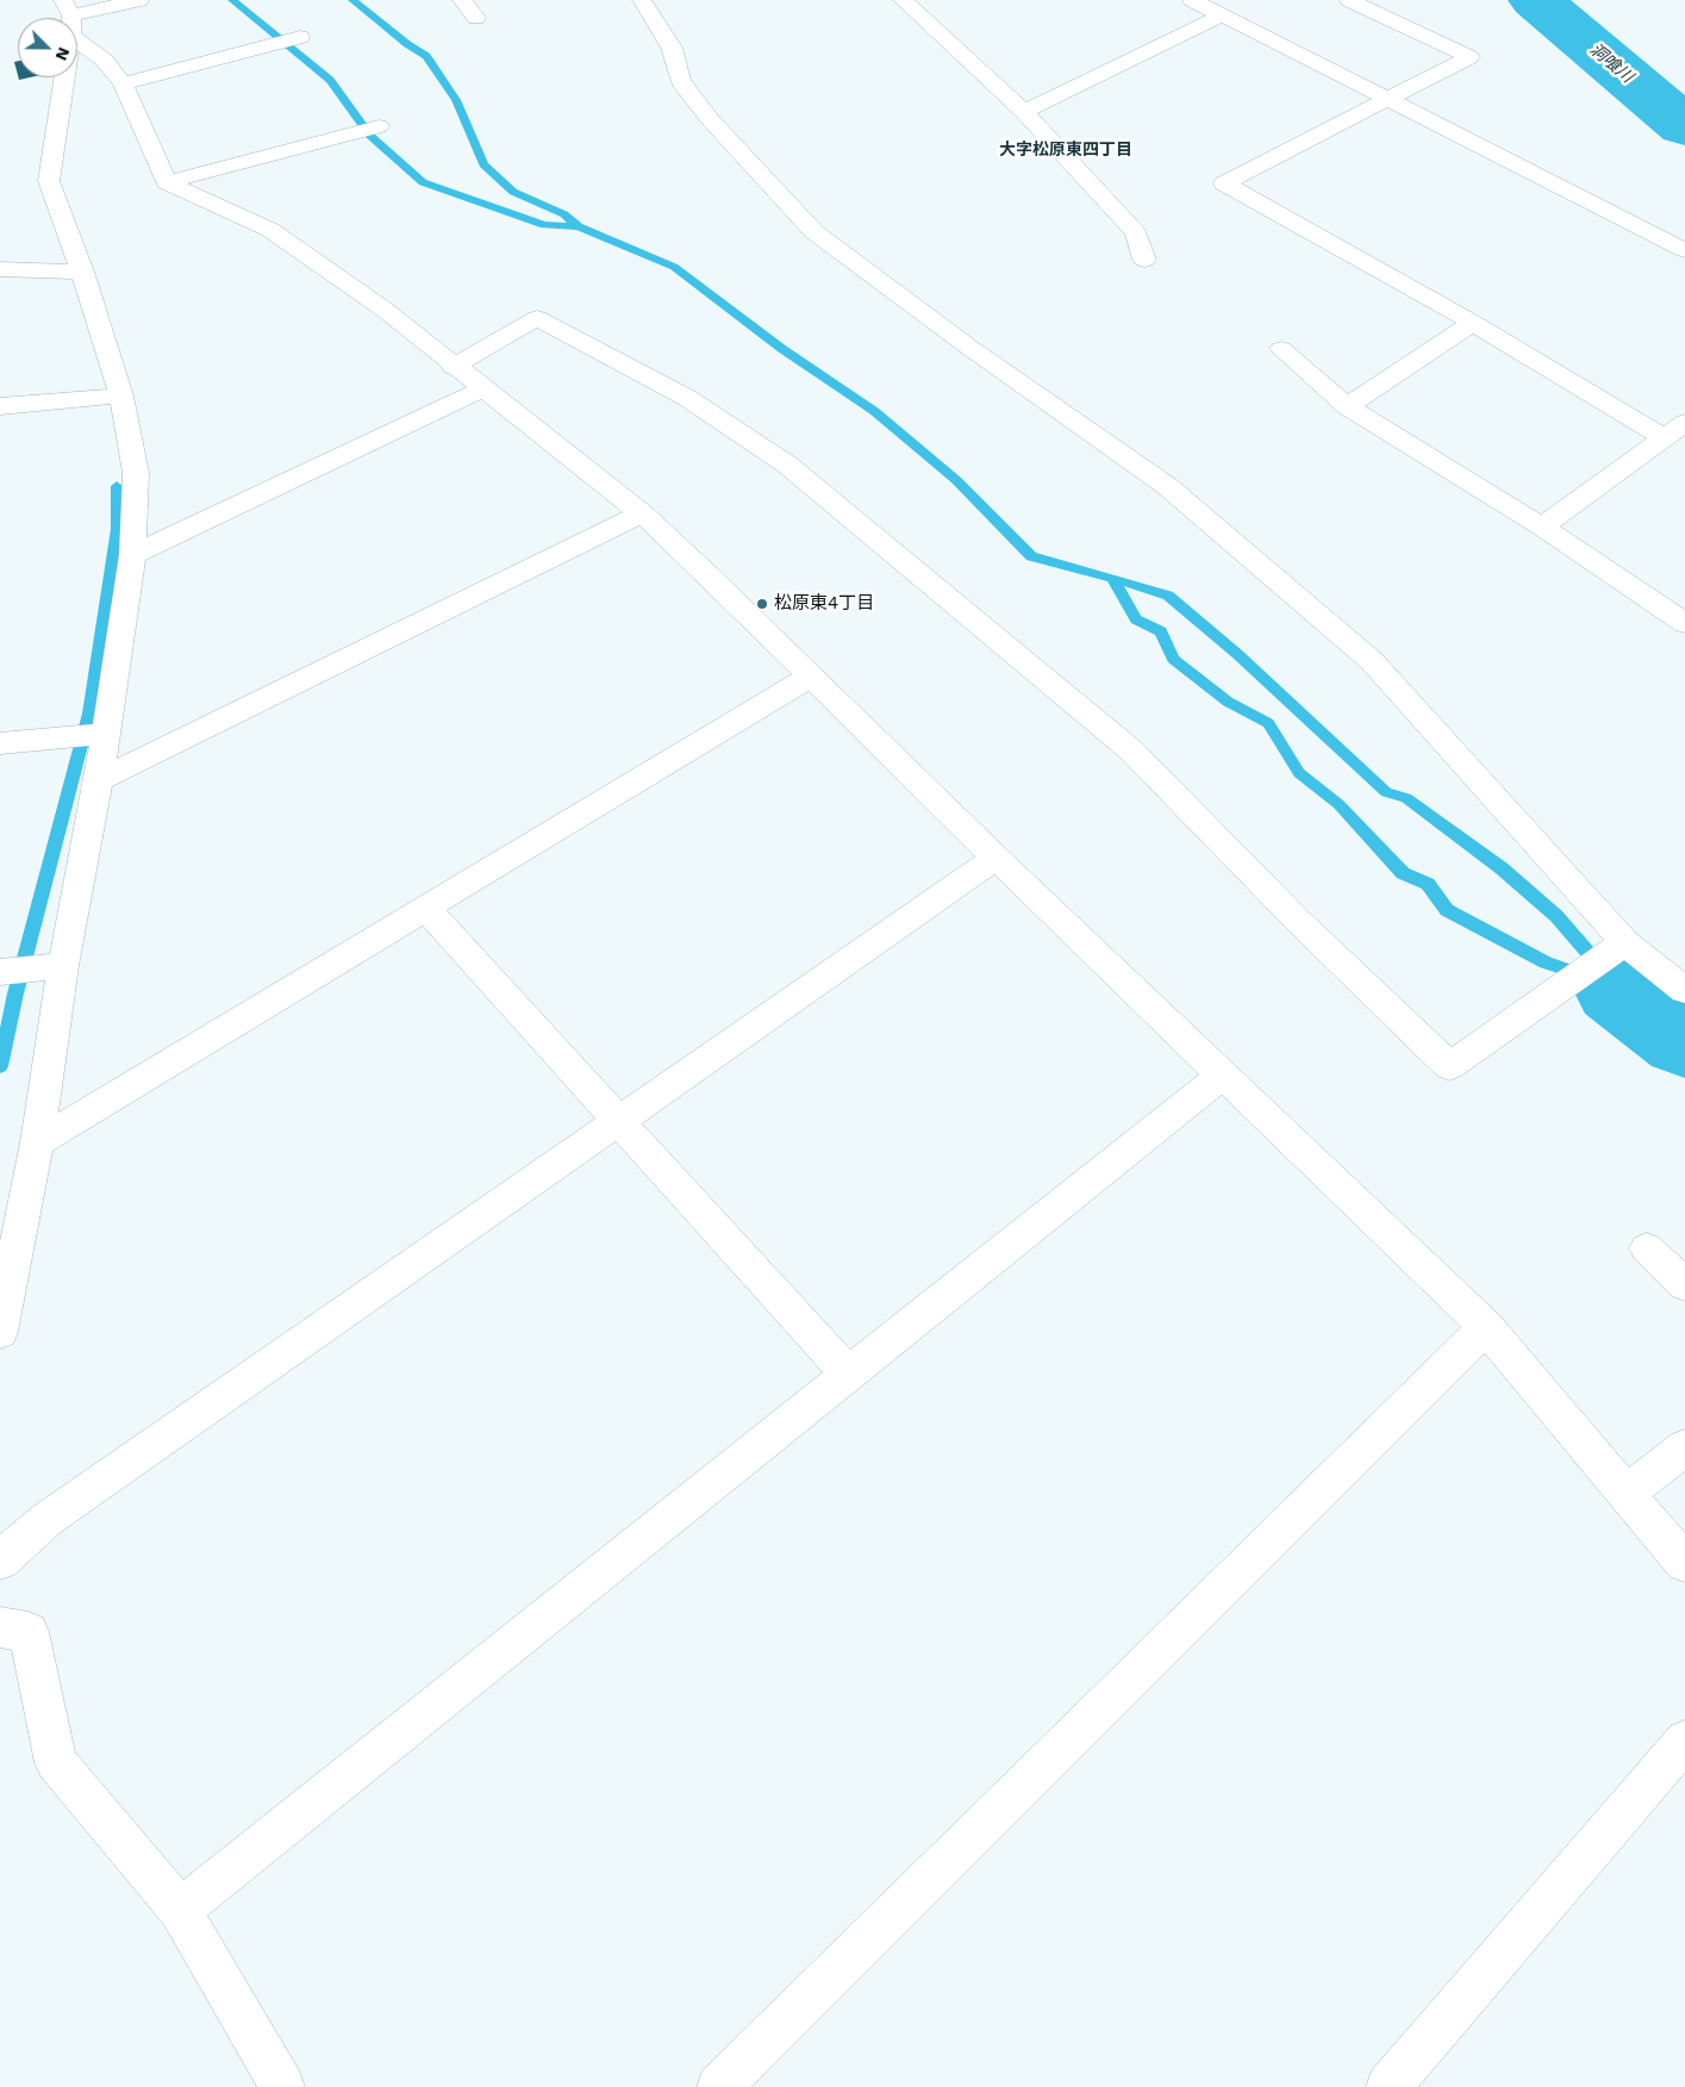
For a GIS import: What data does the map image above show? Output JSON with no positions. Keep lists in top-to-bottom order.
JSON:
{
  "districts": ["大字松原東四丁目"],
  "water": ["洞喰川"],
  "places": ["松原東4丁目"],
  "north": "bottom right"
}
